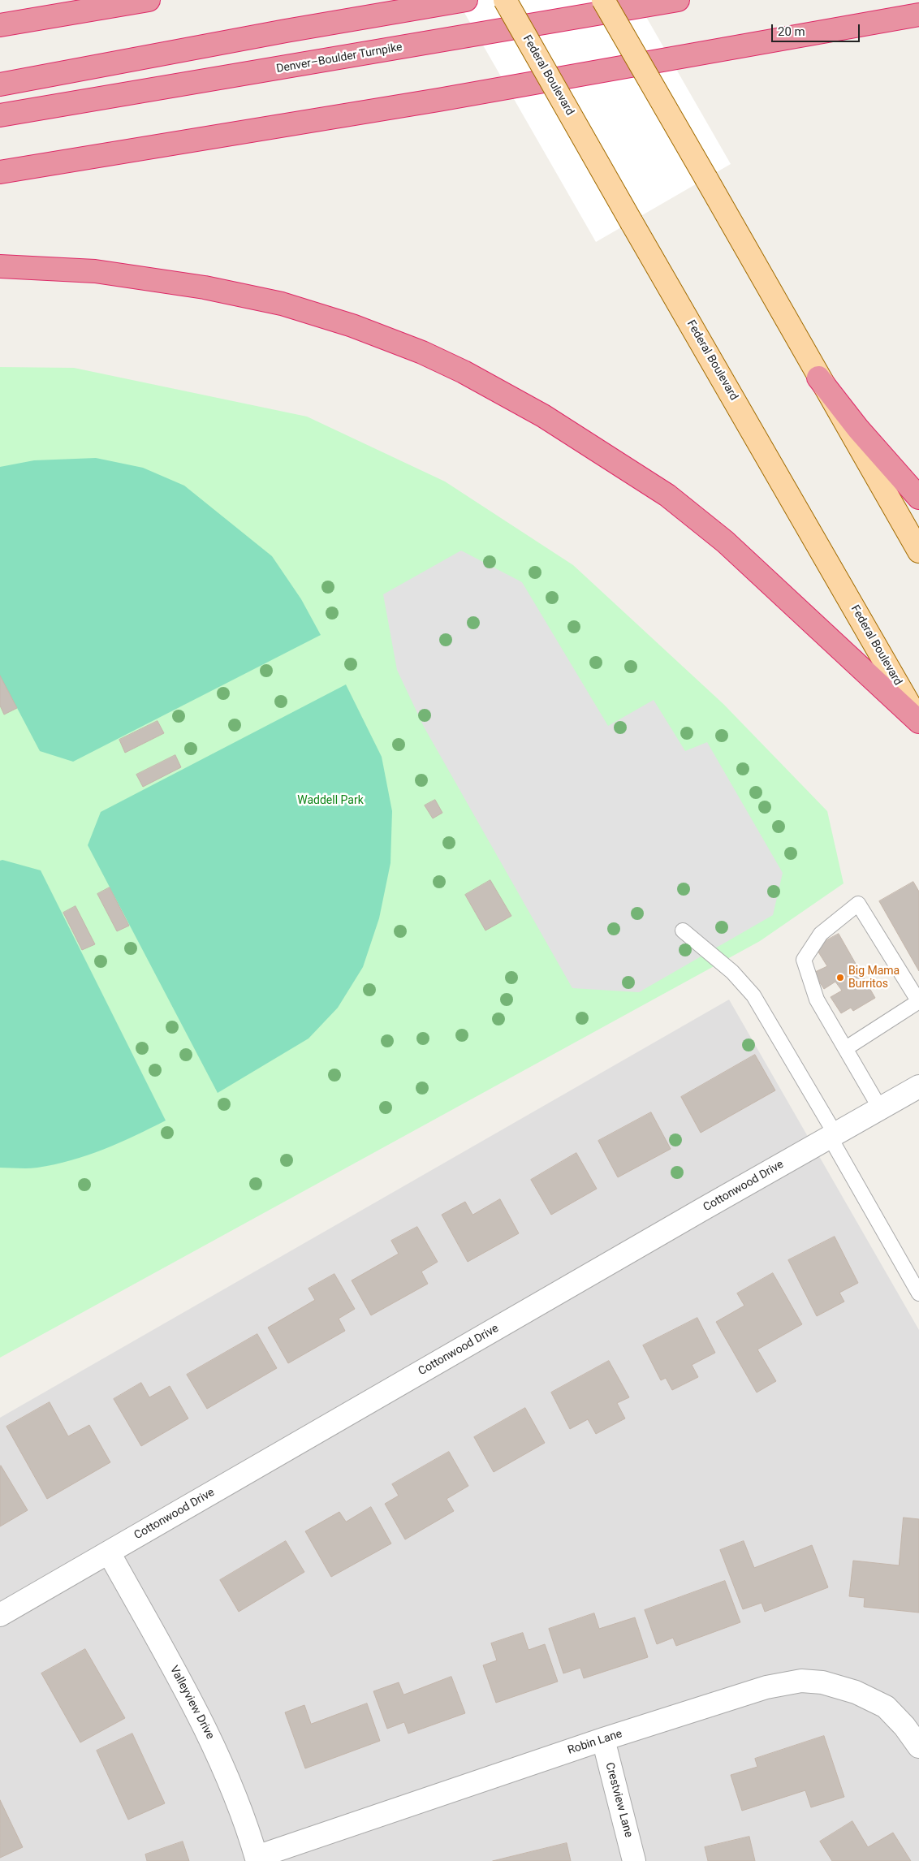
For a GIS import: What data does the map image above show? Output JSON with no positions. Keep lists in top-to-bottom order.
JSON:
{
  "streets": {
    "highway": ["Denver–Boulder Turnpike"],
    "main road": ["Federal Boulevard"],
    "street": [
      "Cottonwood Drive",
      "Valleyview Drive",
      "Robin Lane",
      "Crestview Lane"
    ]
  },
  "crossings": [
    ["Cottonwood Drive", "Valleyview Drive"],
    ["Valleyview Drive", "Robin Lane"],
    ["Robin Lane", "Crestview Lane"]
  ],
  "parks": ["Waddell Park"],
  "places": ["Big Mama Burritos"],
  "scale_bar": "20 m"
}
